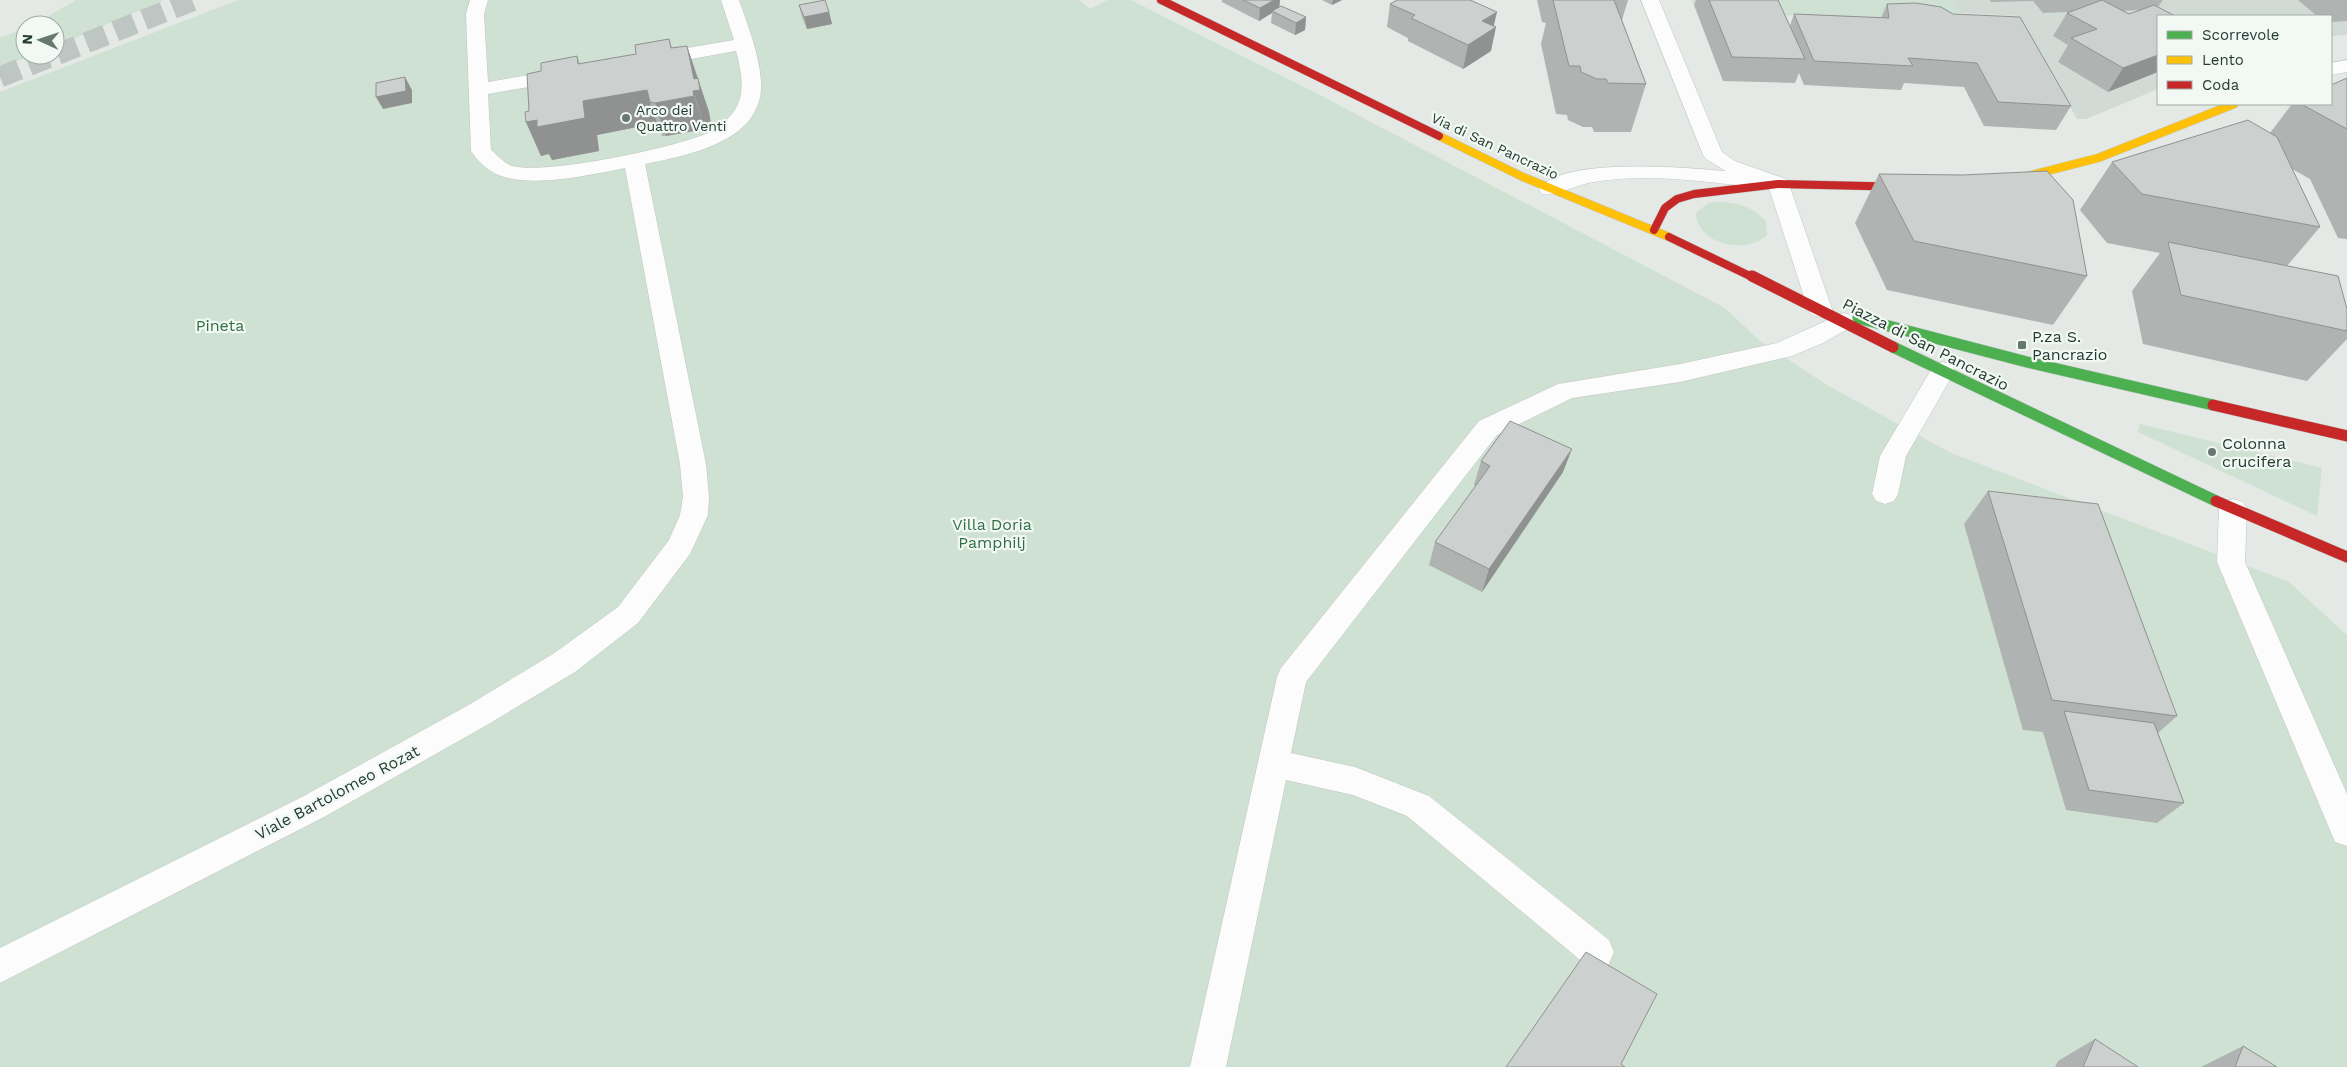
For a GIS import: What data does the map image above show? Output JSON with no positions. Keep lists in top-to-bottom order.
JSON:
{
  "streets": {
    "street": ["Via di San Pancrazio", "Piazza di San Pancrazio", "Viale Bartolomeo Rozat"]
  },
  "crossings": [
    ["Via di San Pancrazio", "Piazza di San Pancrazio"]
  ],
  "parks": ["Pineta", "Villa Doria Pamphilj"],
  "places": {
    "other": ["Arco dei Quattro Venti", "Colonna crucifera"],
    "transit": ["P.za S. Pancrazio"]
  },
  "legend": ["Scorrevole", "Lento", "Coda"],
  "north": "left"
}
